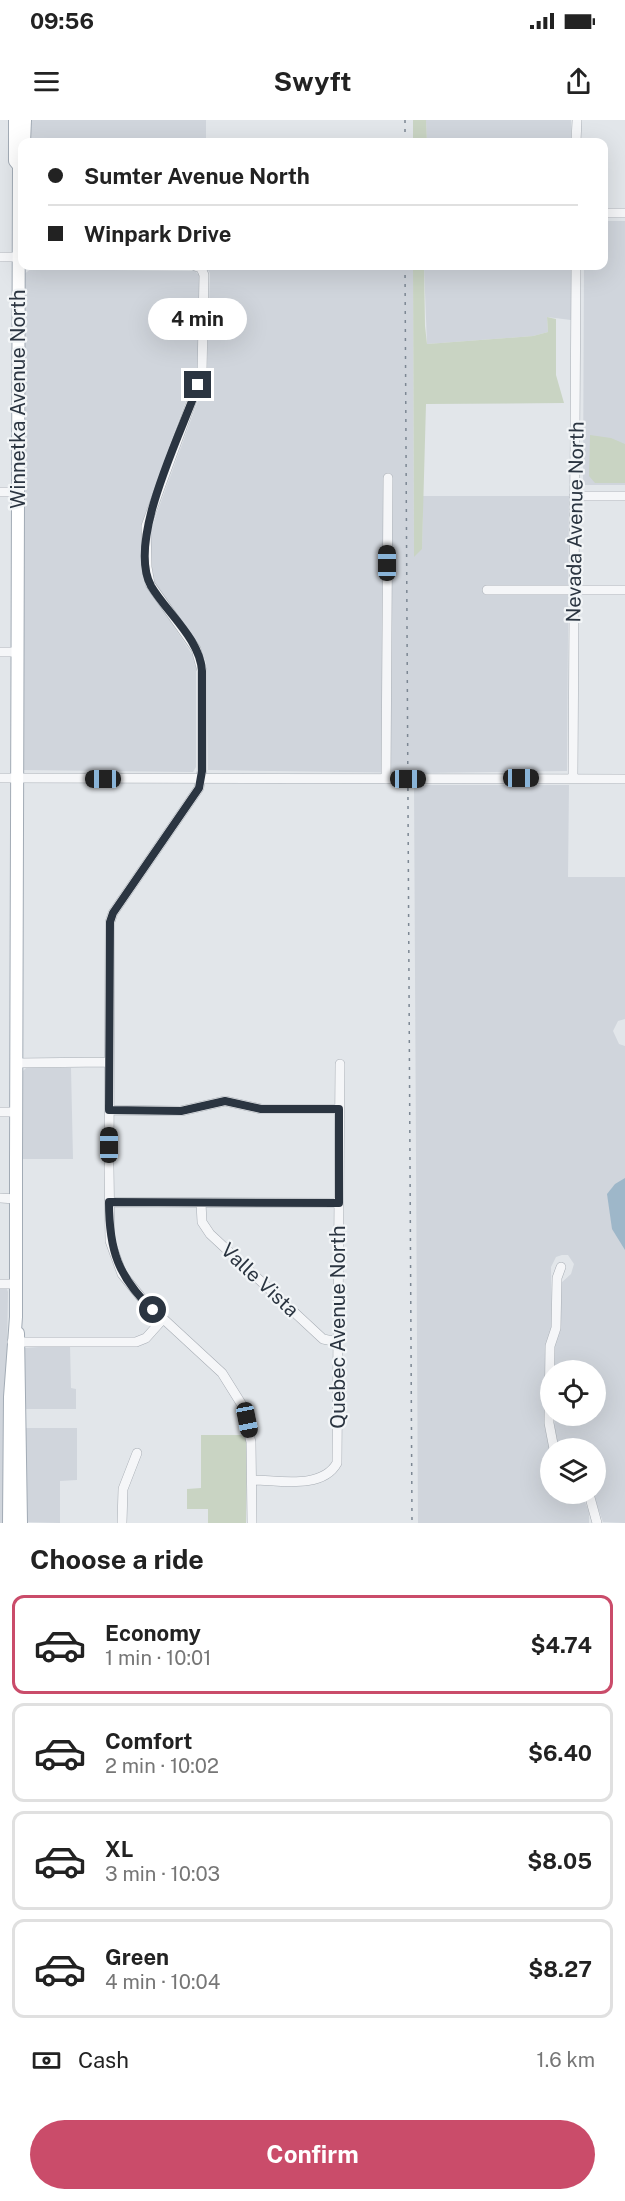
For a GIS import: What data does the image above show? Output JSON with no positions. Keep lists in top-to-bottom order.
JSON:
{
  "streets": {
    "main road": ["Winnetka Avenue North"],
    "street": ["Nevada Avenue North", "Valle Vista", "Quebec Avenue North"]
  },
  "crossings": [
    ["Valle Vista", "Quebec Avenue North"]
  ],
  "page": {
    "status": "09:56",
    "header": "Swyft",
    "banner": ["Sumter Avenue North", "Winpark Drive"],
    "bubble": "4 min",
    "heading": "Choose a ride",
    "list": [
      {
        "name": "Economy",
        "note": "1 min · 10:01",
        "value": "$4.74"
      },
      {
        "name": "Comfort",
        "note": "2 min · 10:02",
        "value": "$6.40"
      },
      {
        "name": "XL",
        "note": "3 min · 10:03",
        "value": "$8.05"
      },
      {
        "name": "Green",
        "note": "4 min · 10:04",
        "value": "$8.27"
      }
    ],
    "pay": ["Cash", "1.6 km"],
    "buttons": "Confirm"
  }
}
